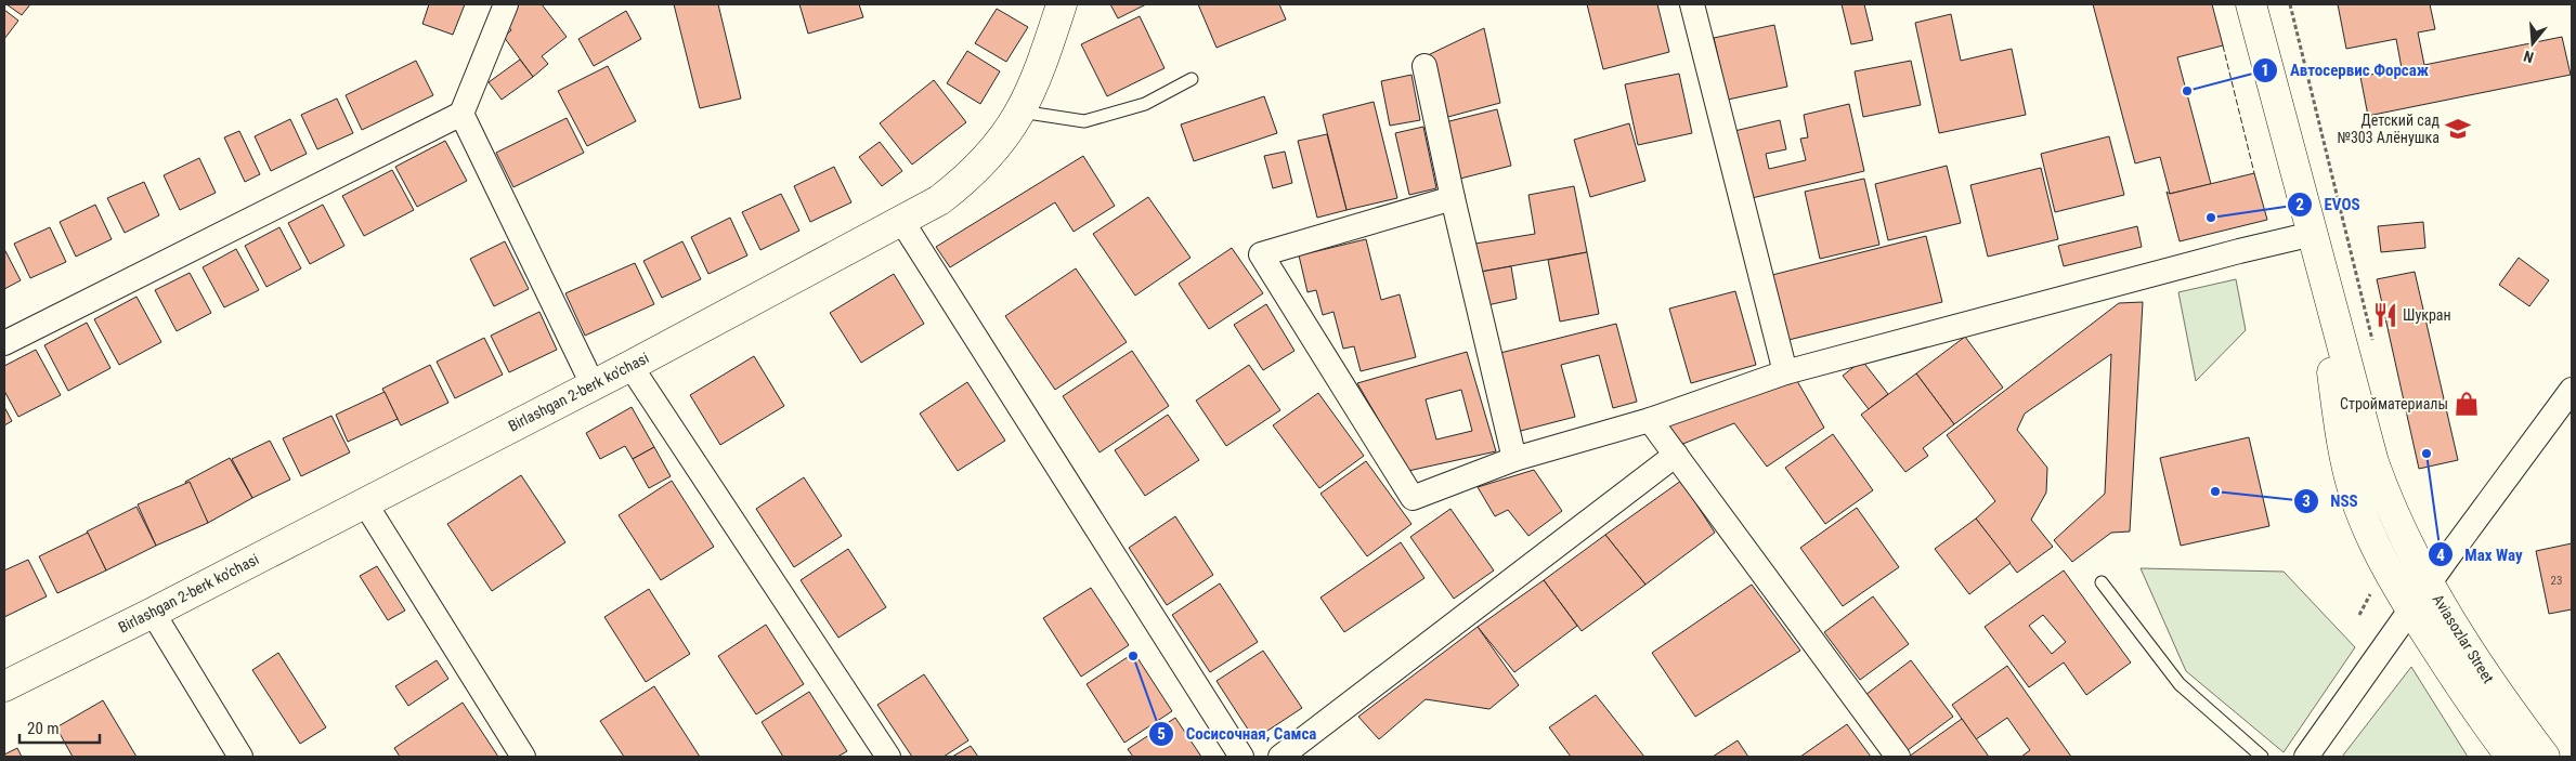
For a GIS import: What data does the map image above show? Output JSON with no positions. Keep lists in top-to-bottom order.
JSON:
{
  "streets": {
    "main road": ["Birlashgan 2-berk ko'chasi", "Aviasozlar Street"]
  },
  "places": {
    "other": [
      "Автосервис Форсаж",
      "EVOS",
      "Max Way",
      "NSS",
      "Сосисочная, Самса"
    ],
    "school or university": ["Детский сад №303 Алёнушка"],
    "restaurant": ["Шукран"],
    "shop": ["Стройматериалы"]
  },
  "house_numbers": ["23"],
  "scale_bar": "20 m",
  "north": "bottom"
}
